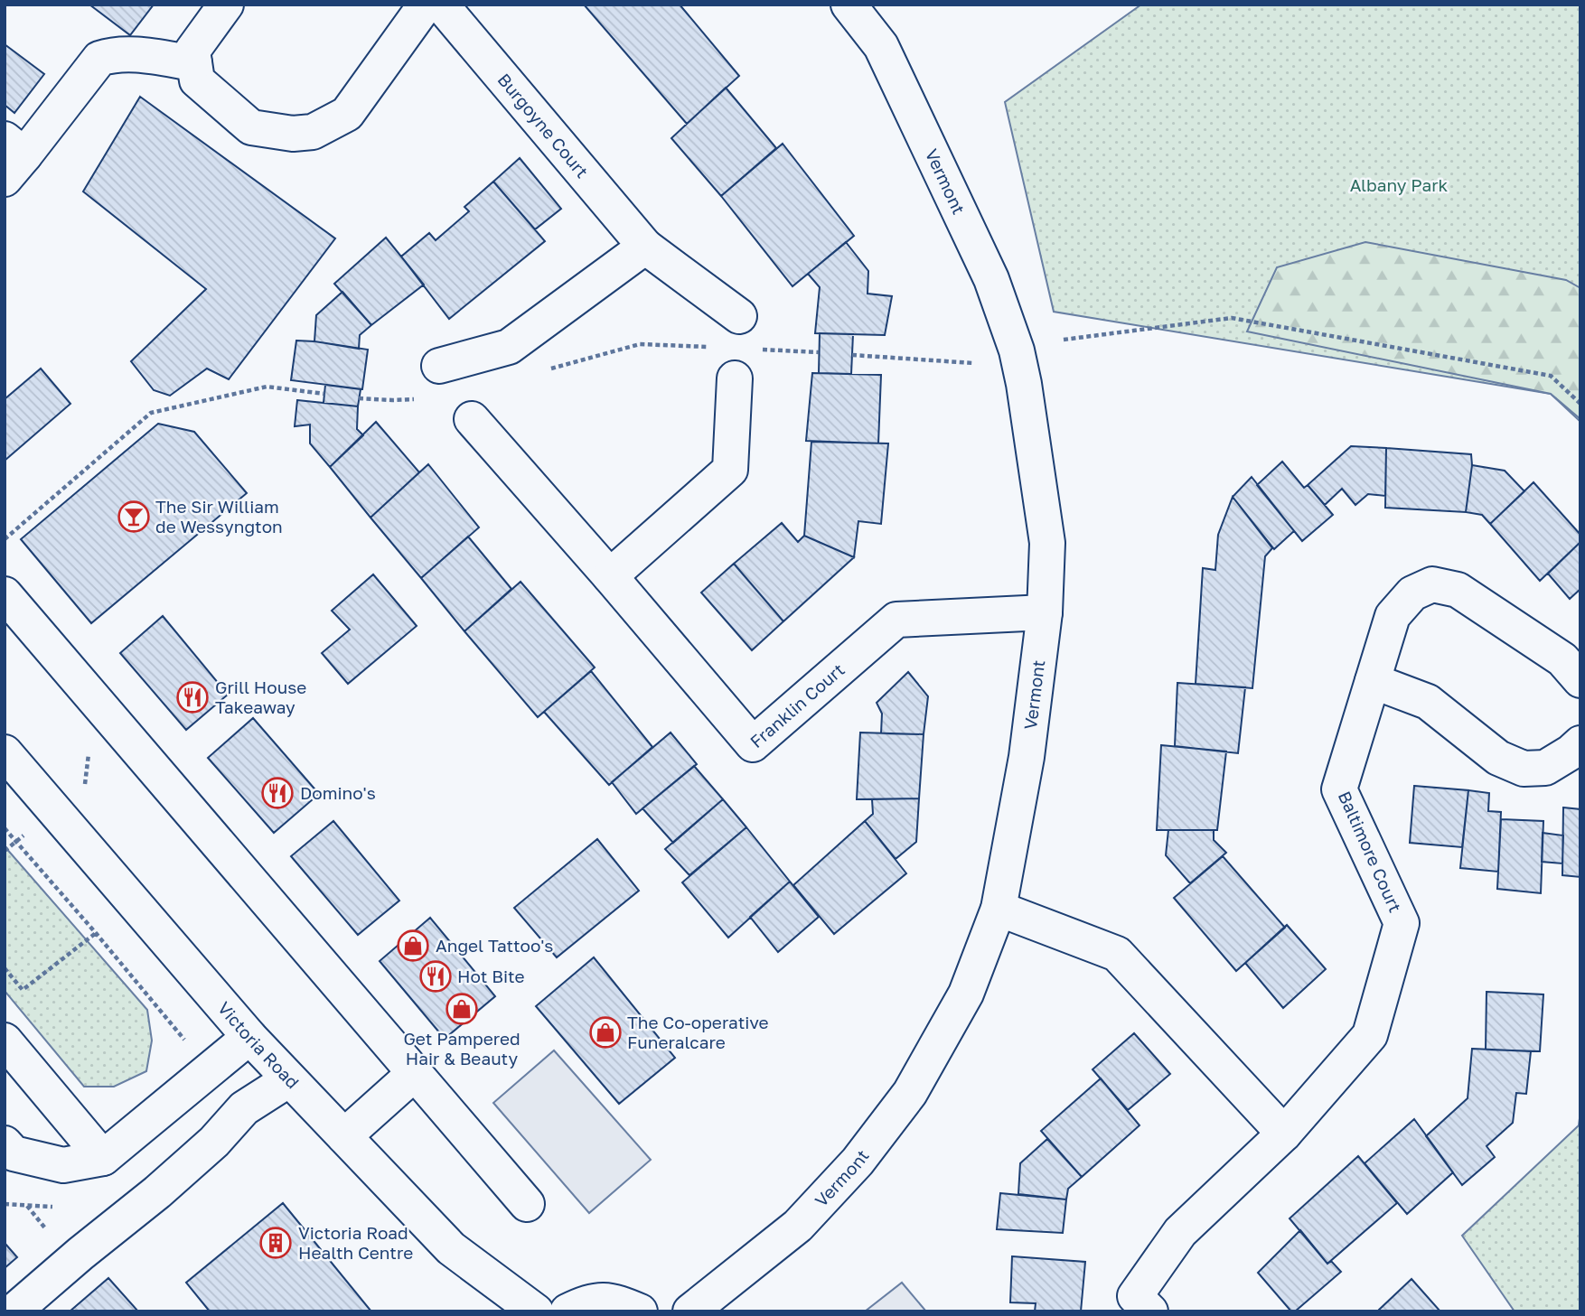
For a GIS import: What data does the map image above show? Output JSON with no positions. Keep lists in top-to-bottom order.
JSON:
{
  "streets": {
    "street": [
      "Burgoyne Court",
      "Vermont",
      "Franklin Court",
      "Baltimore Court",
      "Victoria Road"
    ]
  },
  "crossings": [
    ["Vermont", "Franklin Court"]
  ],
  "parks": ["Albany Park"],
  "places": {
    "bar": ["The Sir William de Wessyngton"],
    "restaurant": ["Grill House Takeaway", "Domino's", "Hot Bite"],
    "shop": ["Angel Tattoo's", "Get Pampered Hair & Beauty", "The Co-operative Funeralcare"],
    "building": ["Victoria Road Health Centre"]
  }
}
